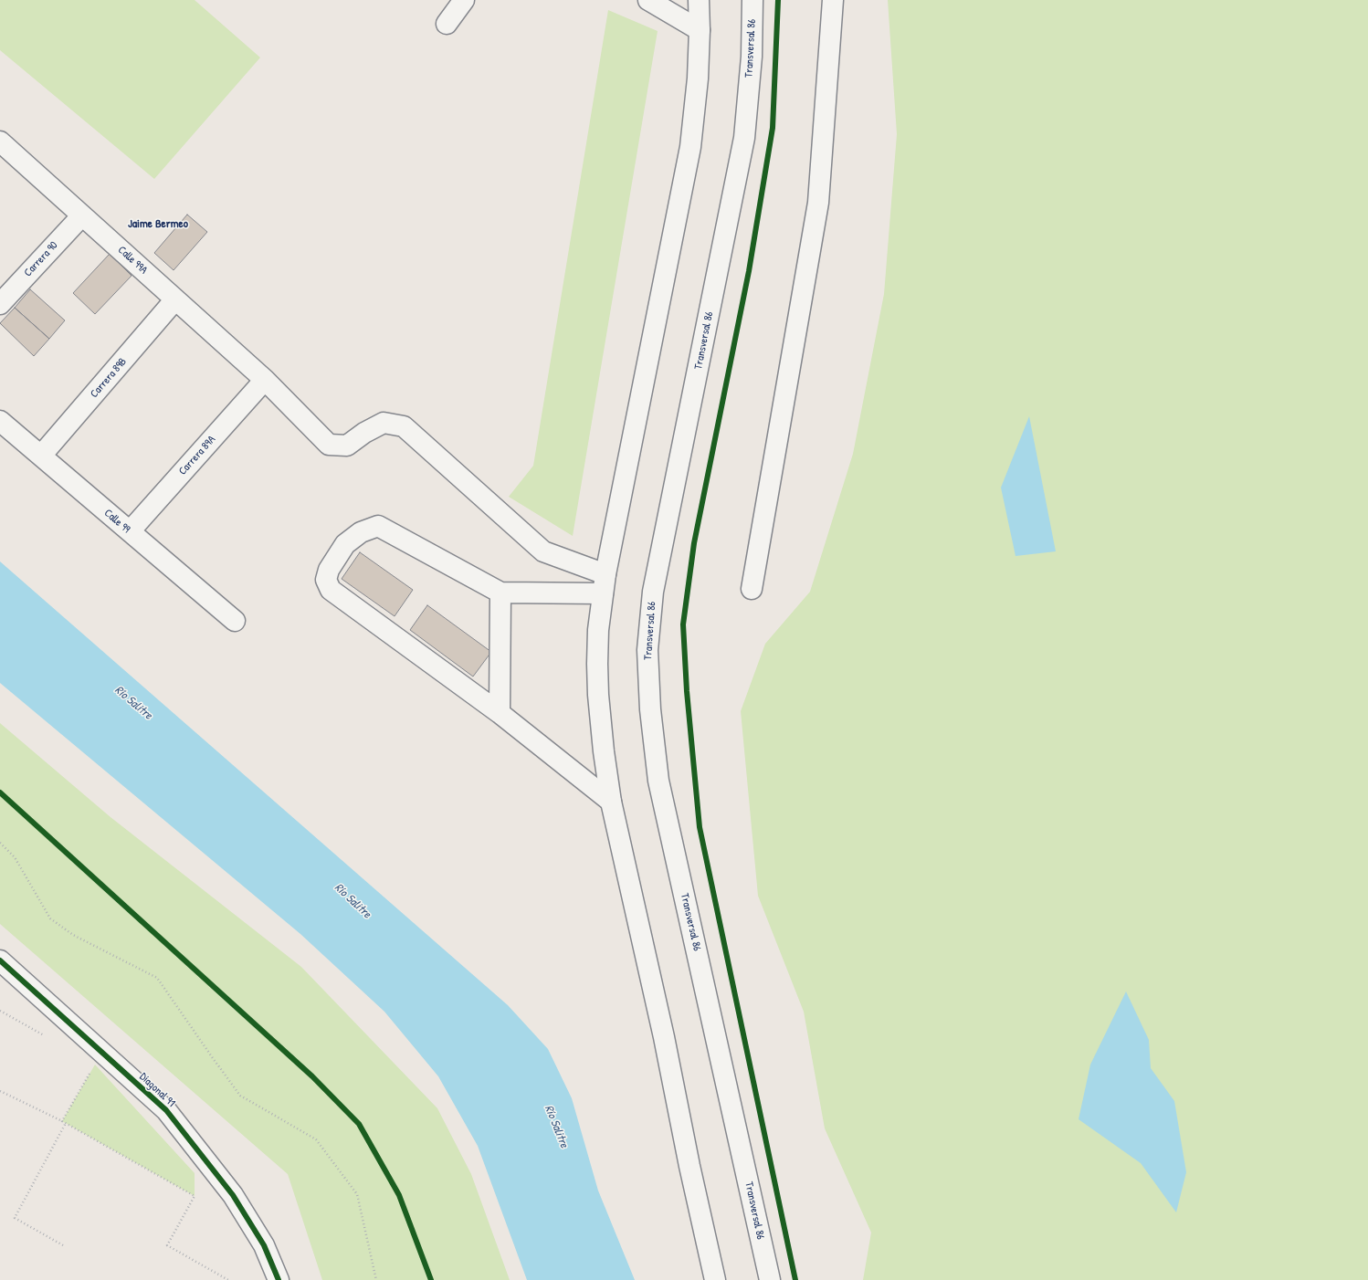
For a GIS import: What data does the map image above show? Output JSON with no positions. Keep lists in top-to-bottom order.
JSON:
{
  "streets": {
    "main road": [
      "Transversal 86",
      "Carrera 90",
      "Calle 99A",
      "Carrera 89B",
      "Carrera 89A",
      "Calle 99",
      "Diagonal 91"
    ]
  },
  "crossings": [
    ["Carrera 90", "Calle 99A"],
    ["Calle 99A", "Carrera 89B"],
    ["Calle 99A", "Carrera 89A"],
    ["Carrera 89B", "Calle 99"],
    ["Carrera 89A", "Calle 99"]
  ],
  "districts": ["Jaime Bermeo"],
  "water": ["Río Salitre"]
}
